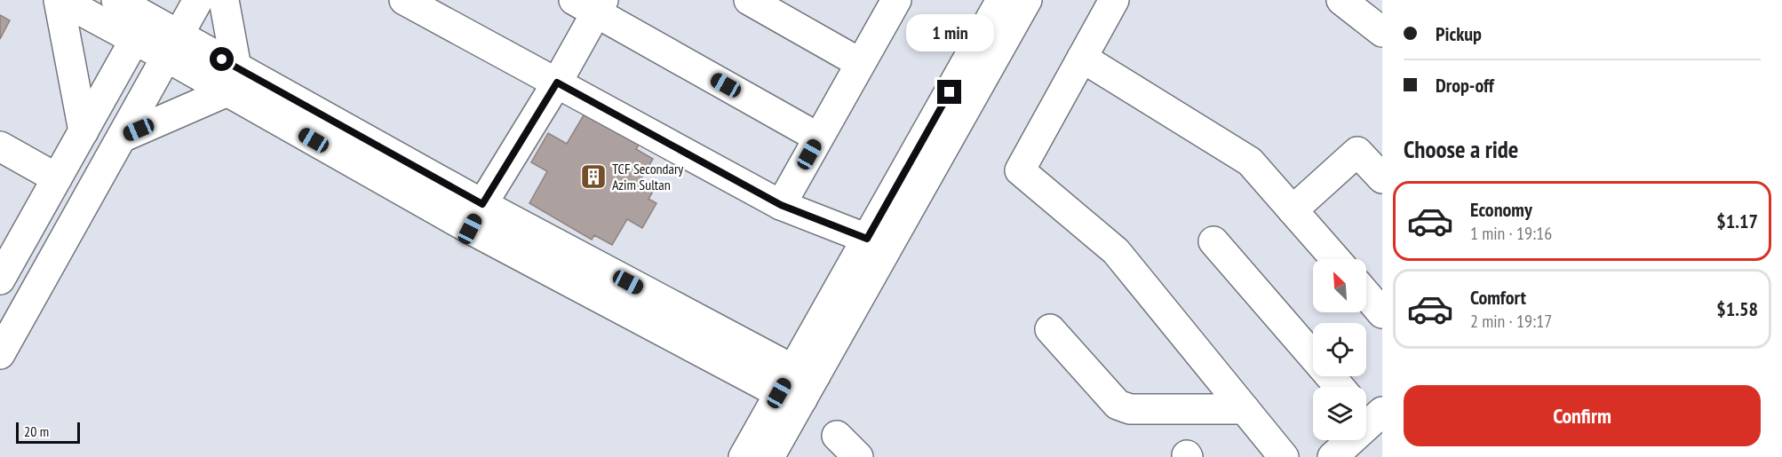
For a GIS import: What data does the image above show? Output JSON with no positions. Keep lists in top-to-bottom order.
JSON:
{
  "places": {
    "building": ["TCF Secondary Azim Sultan"]
  },
  "scale_bar": "20 m",
  "north": "top left",
  "page": {
    "banner": ["Pickup", "Drop-off"],
    "bubble": "1 min",
    "heading": "Choose a ride",
    "list": [
      {
        "name": "Economy",
        "note": "1 min · 19:16",
        "value": "$1.17"
      },
      {
        "name": "Comfort",
        "note": "2 min · 19:17",
        "value": "$1.58"
      }
    ],
    "buttons": "Confirm",
    "scale": "20 m"
  }
}
